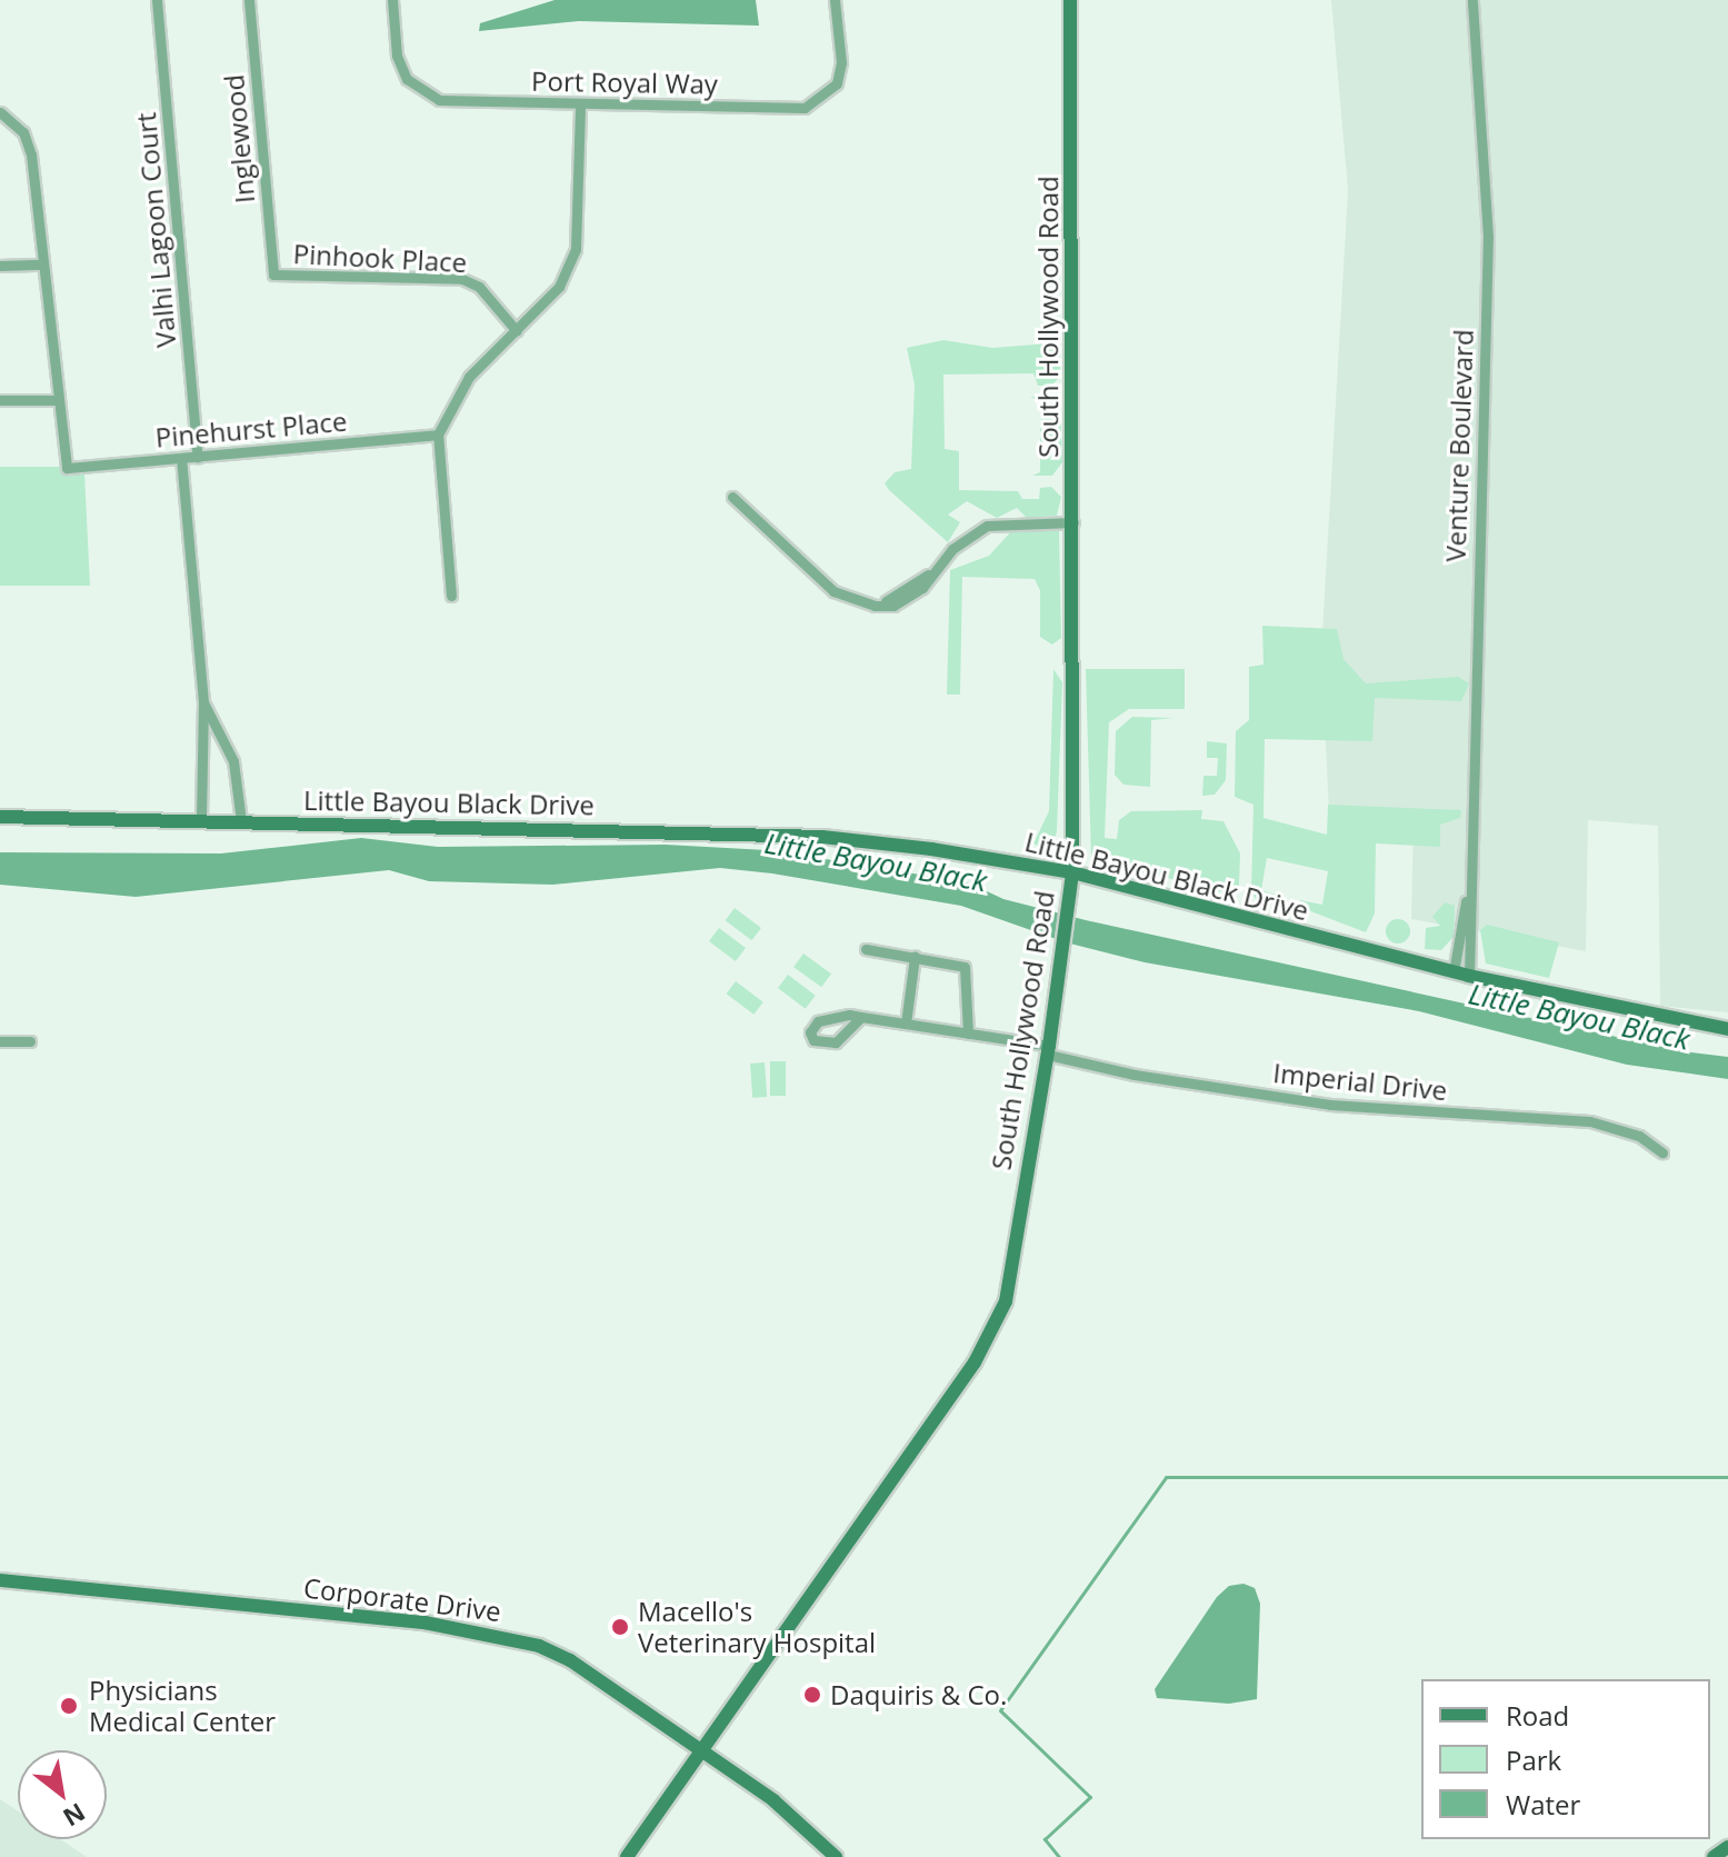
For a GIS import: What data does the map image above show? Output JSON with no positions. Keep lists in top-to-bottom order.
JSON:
{
  "streets": {
    "main road": ["South Hollywood Road", "Little Bayou Black Drive", "Corporate Drive"],
    "street": [
      "Port Royal Way",
      "Inglewood",
      "Valhi Lagoon Court",
      "Pinhook Place",
      "Pinehurst Place",
      "Venture Boulevard",
      "Imperial Drive"
    ]
  },
  "crossings": [
    ["Inglewood", "Pinhook Place"],
    ["Valhi Lagoon Court", "Pinehurst Place"],
    ["South Hollywood Road", "Little Bayou Black Drive"],
    ["South Hollywood Road", "Imperial Drive"],
    ["South Hollywood Road", "Corporate Drive"],
    ["Venture Boulevard", "Little Bayou Black Drive"]
  ],
  "water": ["Little Bayou Black"],
  "places": ["Macello's Veterinary Hospital", "Daquiris & Co.", "Physicians Medical Center"],
  "legend": ["Road", "Park", "Water"],
  "north": "bottom right"
}
